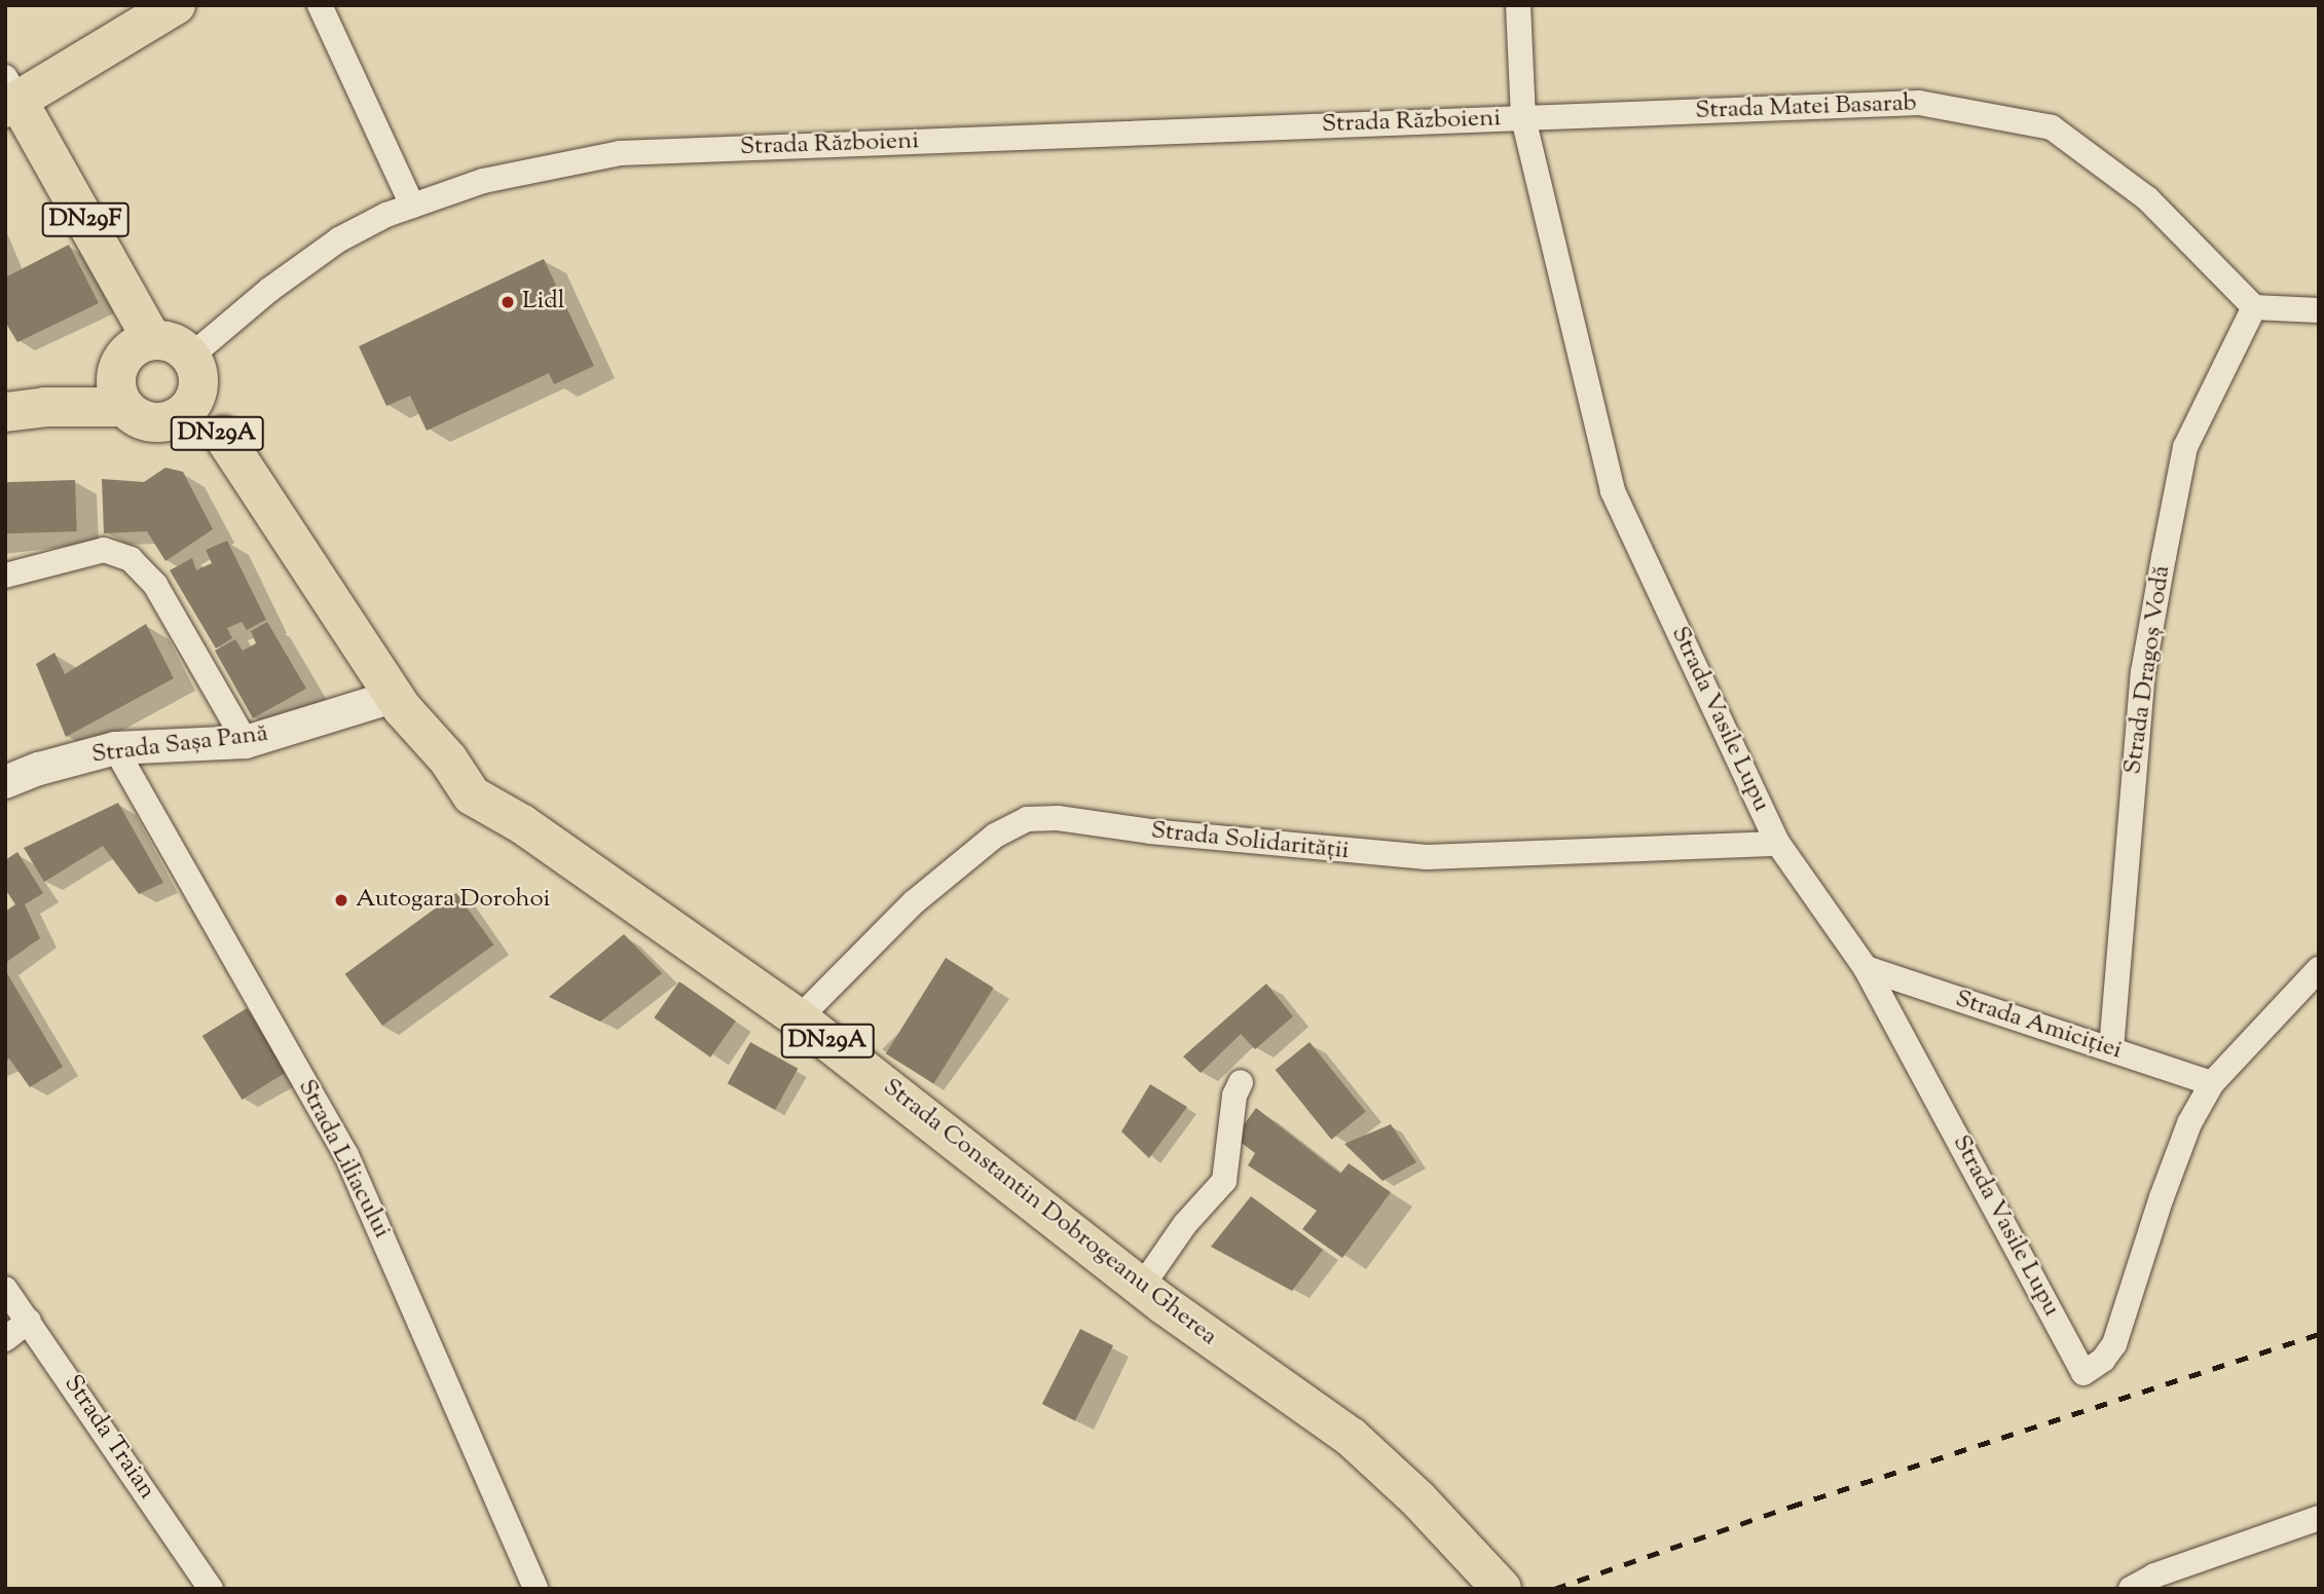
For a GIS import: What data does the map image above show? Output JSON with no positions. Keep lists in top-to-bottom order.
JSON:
{
  "streets": {
    "main road": ["DN29F", "DN29A", "Strada Constantin Dobrogeanu Gherea"],
    "street": [
      "Strada Matei Basarab",
      "Strada Războieni",
      "Strada Dragoș Vodă",
      "Strada Vasile Lupu",
      "Strada Sașa Pană",
      "Strada Solidarității",
      "Strada Amiciției",
      "Strada Liliacului",
      "Strada Traian"
    ]
  },
  "crossings": [
    ["Strada Matei Basarab", "Strada Războieni"],
    ["Strada Matei Basarab", "Strada Dragoș Vodă"],
    ["Strada Matei Basarab", "Strada Vasile Lupu"],
    ["Strada Războieni", "DN29F"],
    ["Strada Războieni", "DN29A"],
    ["Strada Războieni", "Strada Vasile Lupu"],
    ["Strada Războieni", "Strada Constantin Dobrogeanu Gherea"],
    ["DN29F", "DN29A"],
    ["DN29F", "Strada Constantin Dobrogeanu Gherea"],
    ["DN29A", "Strada Constantin Dobrogeanu Gherea"],
    ["Strada Dragoș Vodă", "Strada Amiciției"],
    ["Strada Vasile Lupu", "Strada Solidarității"],
    ["Strada Vasile Lupu", "Strada Amiciției"],
    ["Strada Sașa Pană", "Strada Liliacului"],
    ["Strada Sașa Pană", "Strada Constantin Dobrogeanu Gherea"],
    ["Strada Solidarității", "Strada Constantin Dobrogeanu Gherea"]
  ],
  "places": ["Lidl", "Autogara Dorohoi"]
}
